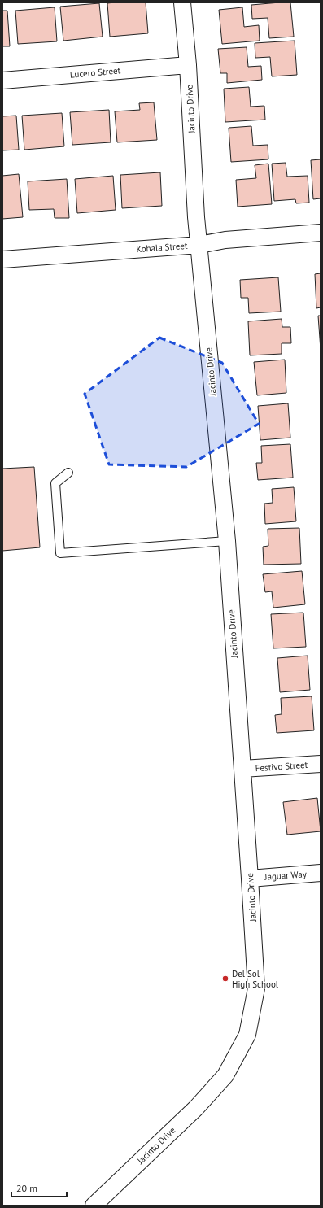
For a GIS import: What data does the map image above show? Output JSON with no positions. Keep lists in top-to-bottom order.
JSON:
{
  "streets": {
    "street": [
      "Lucero Street",
      "Jacinto Drive",
      "Kohala Street",
      "Festivo Street",
      "Jaguar Way"
    ]
  },
  "crossings": [
    ["Lucero Street", "Jacinto Drive"],
    ["Jacinto Drive", "Kohala Street"],
    ["Jacinto Drive", "Festivo Street"],
    ["Jacinto Drive", "Jaguar Way"]
  ],
  "places": ["Del Sol High School"],
  "scale_bar": "20 m"
}
